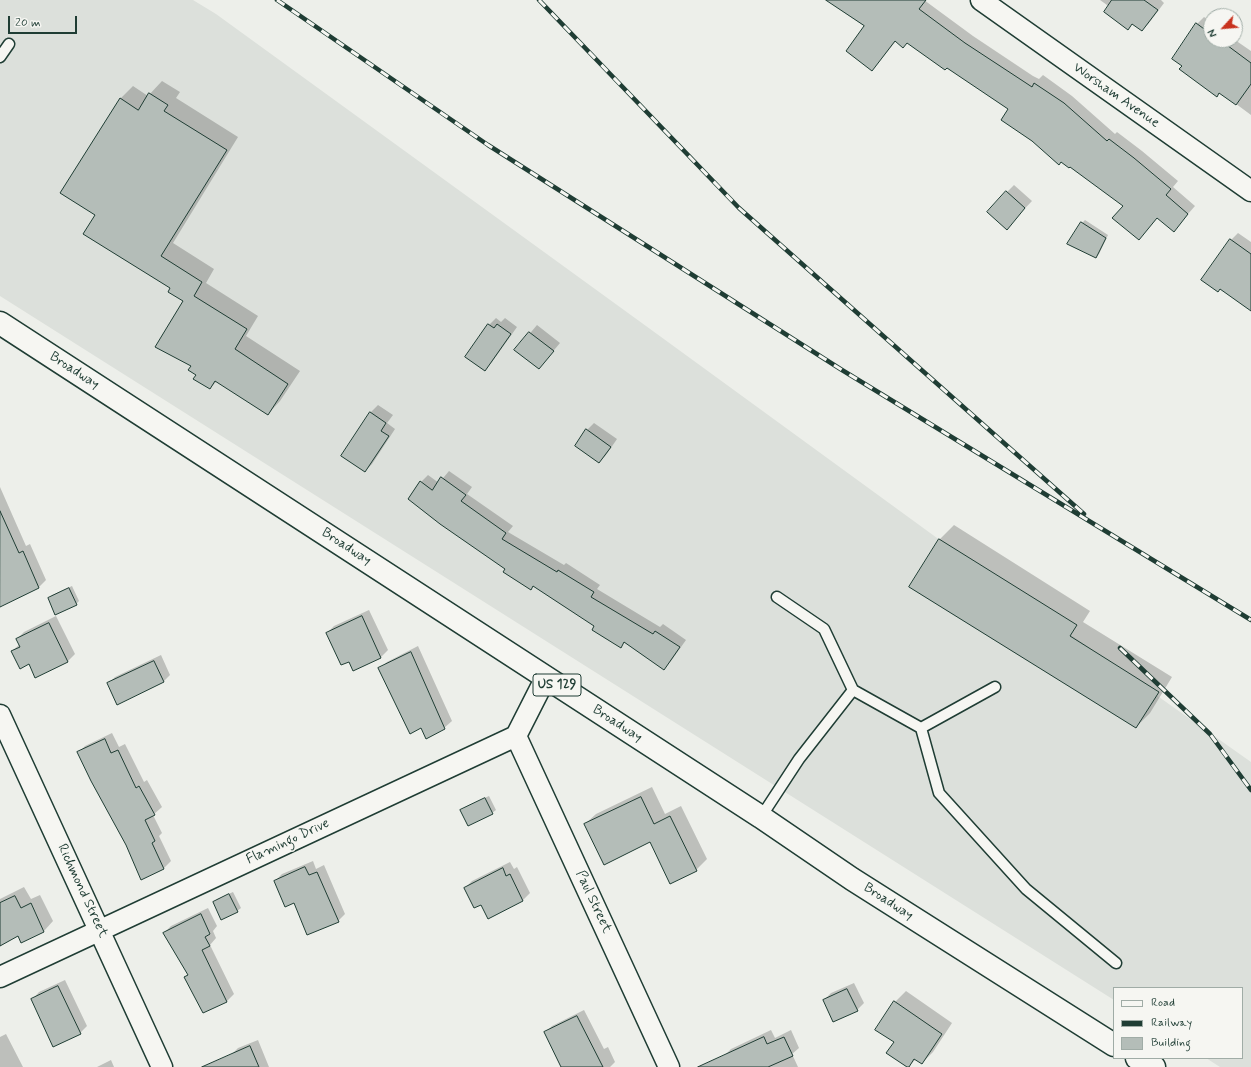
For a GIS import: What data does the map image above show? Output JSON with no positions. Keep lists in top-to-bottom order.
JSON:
{
  "streets": {
    "main road": ["Broadway", "US 129"],
    "street": [
      "Worsham Avenue",
      "Flamingo Drive",
      "Richmond Street",
      "Paul Street"
    ]
  },
  "crossings": [
    ["Flamingo Drive", "Richmond Street"],
    ["Flamingo Drive", "Paul Street"]
  ],
  "legend": ["Road", "Railway", "Building"],
  "scale_bar": "20 m",
  "north": "bottom left"
}
